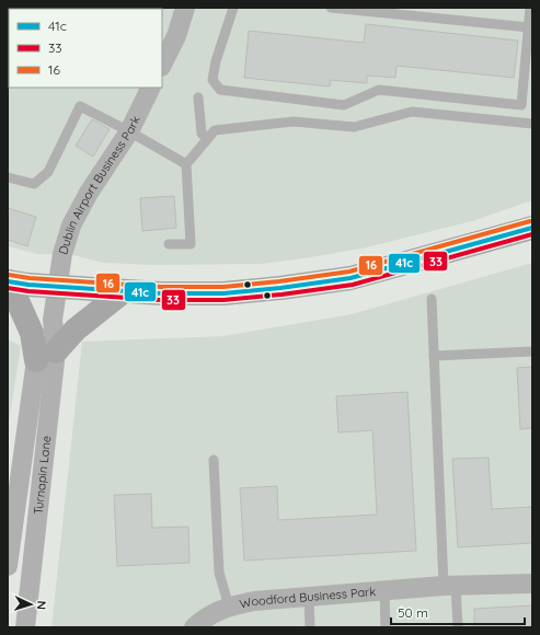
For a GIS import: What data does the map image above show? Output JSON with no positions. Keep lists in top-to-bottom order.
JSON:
{
  "streets": {
    "street": ["Dublin Airport Business Park", "Turnapin Lane", "Woodford Business Park"]
  },
  "crossings": [
    ["Dublin Airport Business Park", "Turnapin Lane"]
  ],
  "lines": ["transit line 16", "transit line 41c", "transit line 33"],
  "legend": ["41c", "33", "16"],
  "scale_bar": "50 m",
  "north": "right"
}
